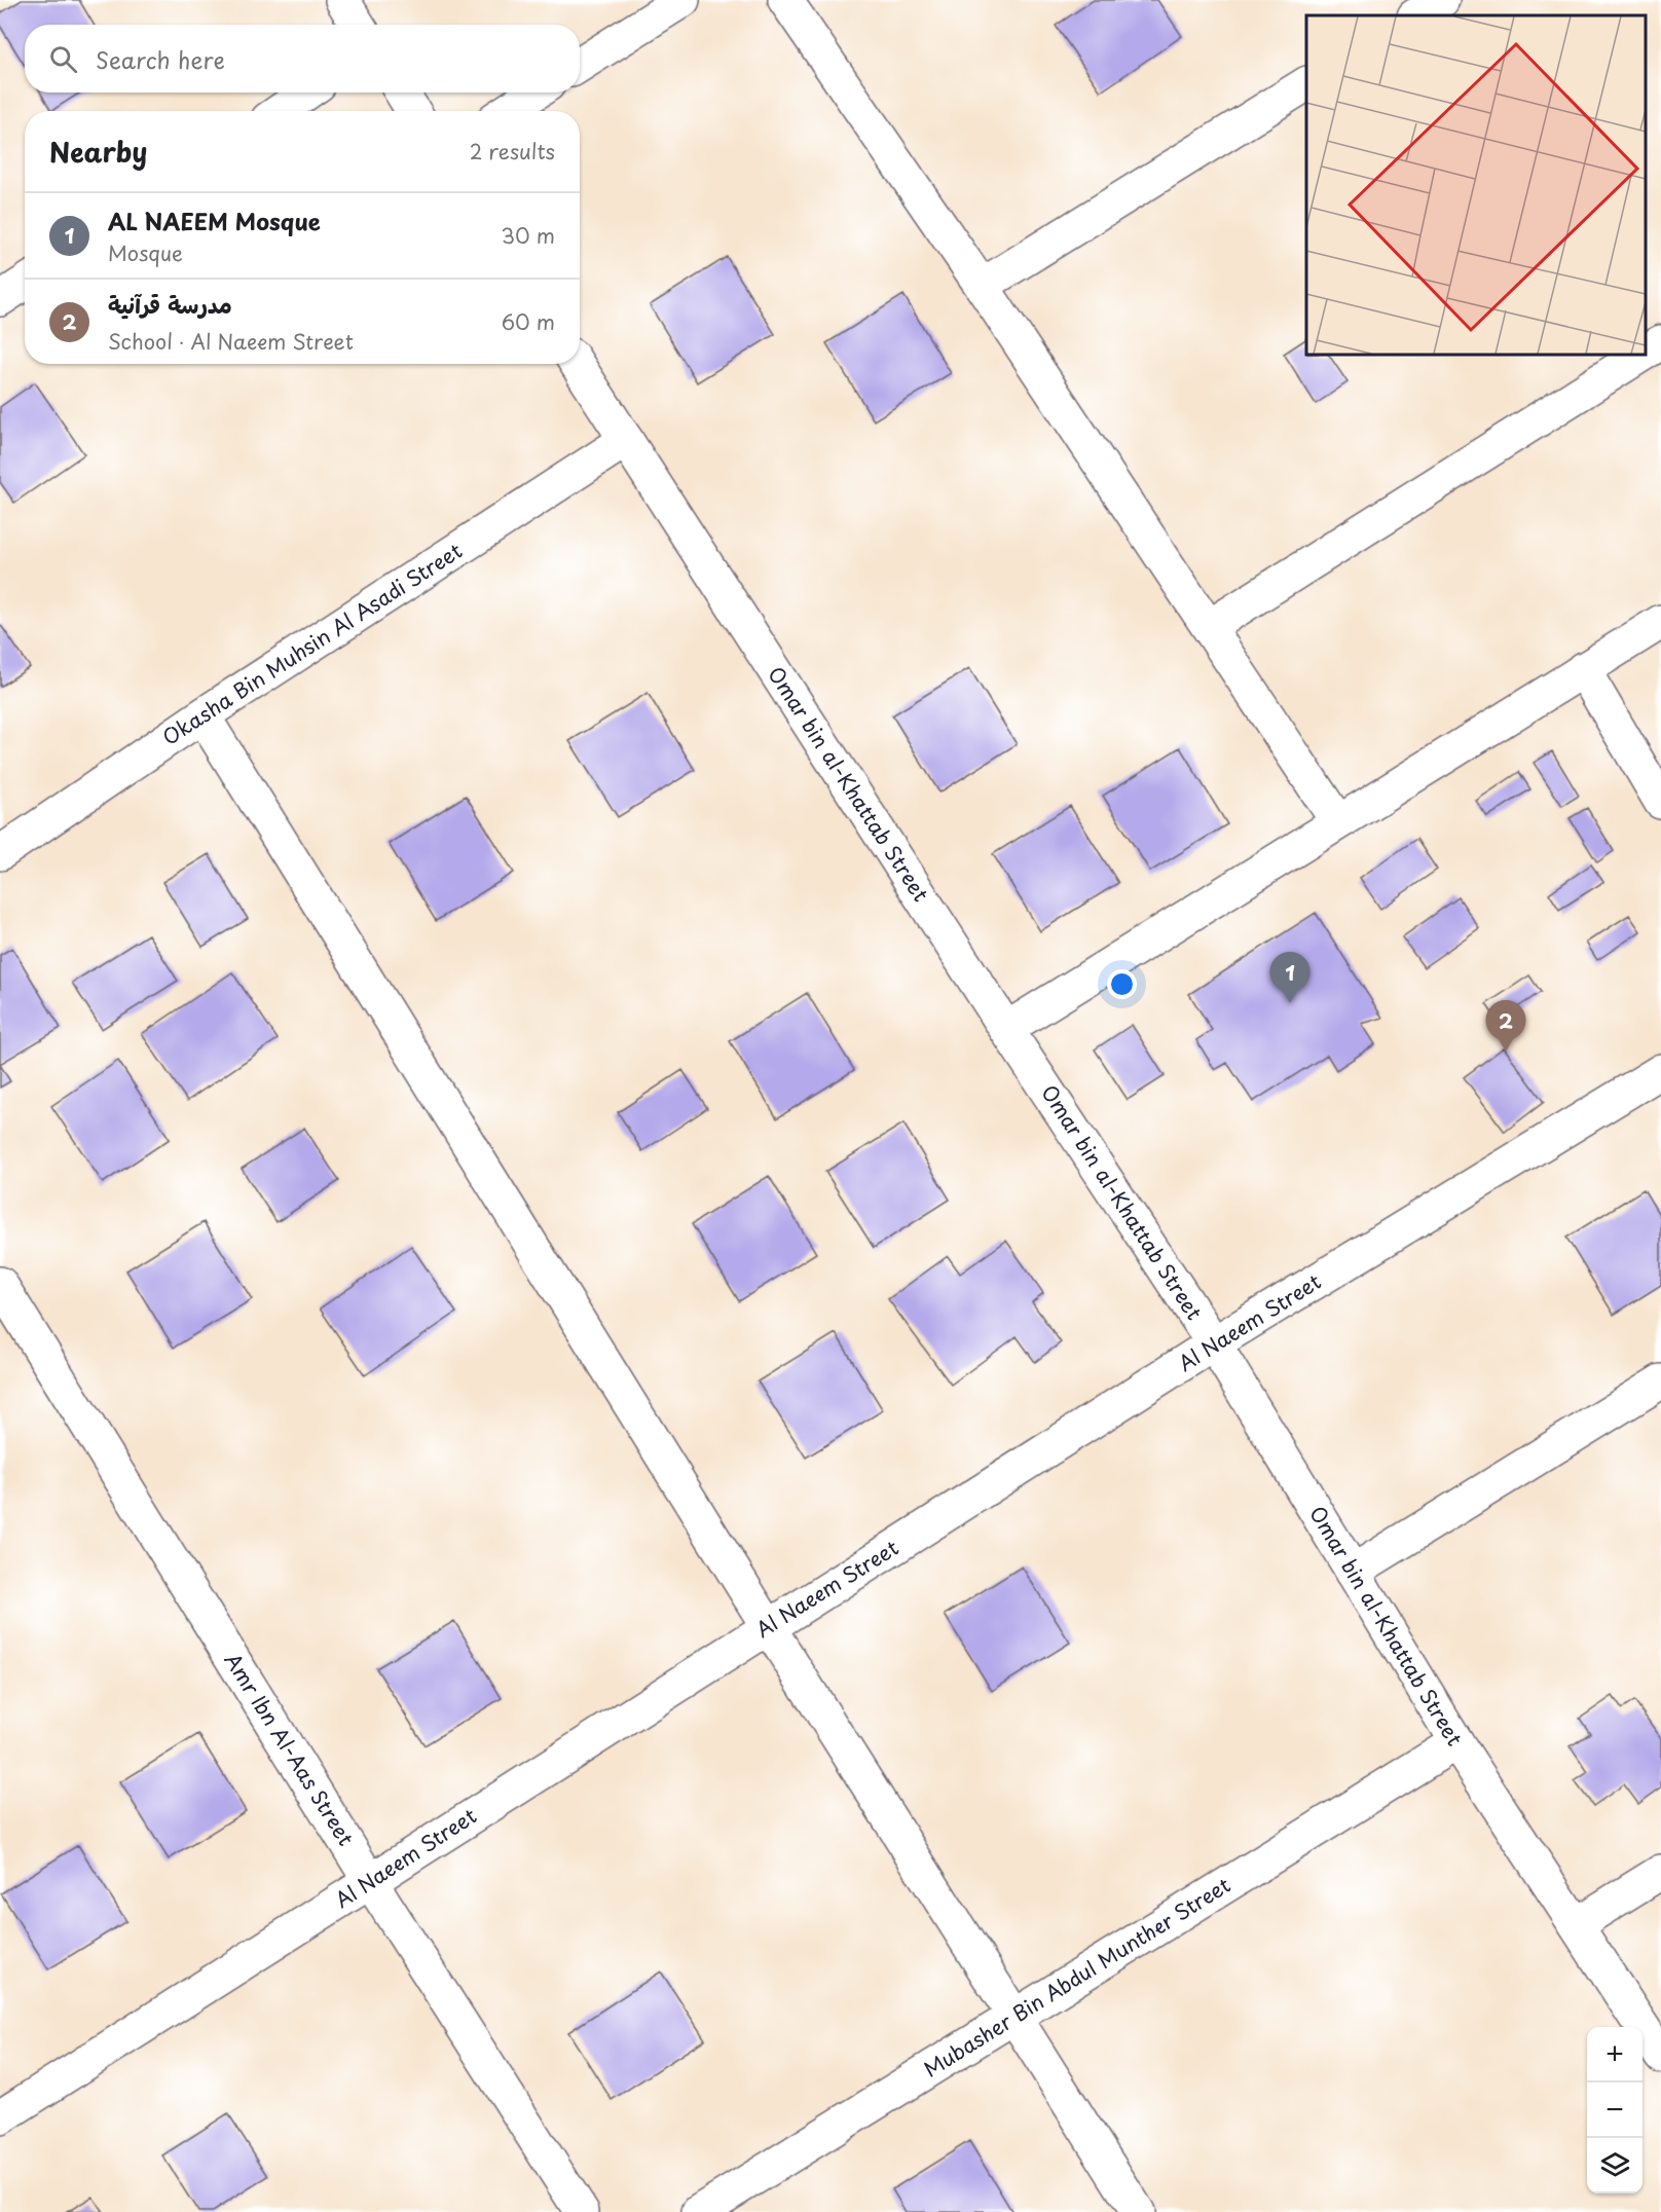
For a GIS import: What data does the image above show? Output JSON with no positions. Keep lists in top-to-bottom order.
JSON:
{
  "streets": {
    "street": [
      "Okasha Bin Muhsin Al Asadi Street",
      "Omar bin al-Khattab Street",
      "Al Naeem Street",
      "Amr Ibn Al-Aas Street",
      "Mubasher Bin Abdul Munther Street"
    ]
  },
  "crossings": [
    ["Okasha Bin Muhsin Al Asadi Street", "Omar bin al-Khattab Street"],
    ["Omar bin al-Khattab Street", "Al Naeem Street"],
    ["Omar bin al-Khattab Street", "Mubasher Bin Abdul Munther Street"],
    ["Al Naeem Street", "Amr Ibn Al-Aas Street"]
  ],
  "page": {
    "search": "Search here",
    "heading": ["Nearby", "2 results"],
    "list": [
      {
        "mark": "1",
        "name": "AL NAEEM Mosque",
        "note": "Mosque",
        "value": "30 m"
      },
      {
        "mark": "2",
        "name": "مدرسة قرآنية",
        "note": "School · Al Naeem Street",
        "value": "60 m"
      }
    ],
    "pins": ["1", "2"],
    "map_buttons": ["+", "−"]
  }
}
